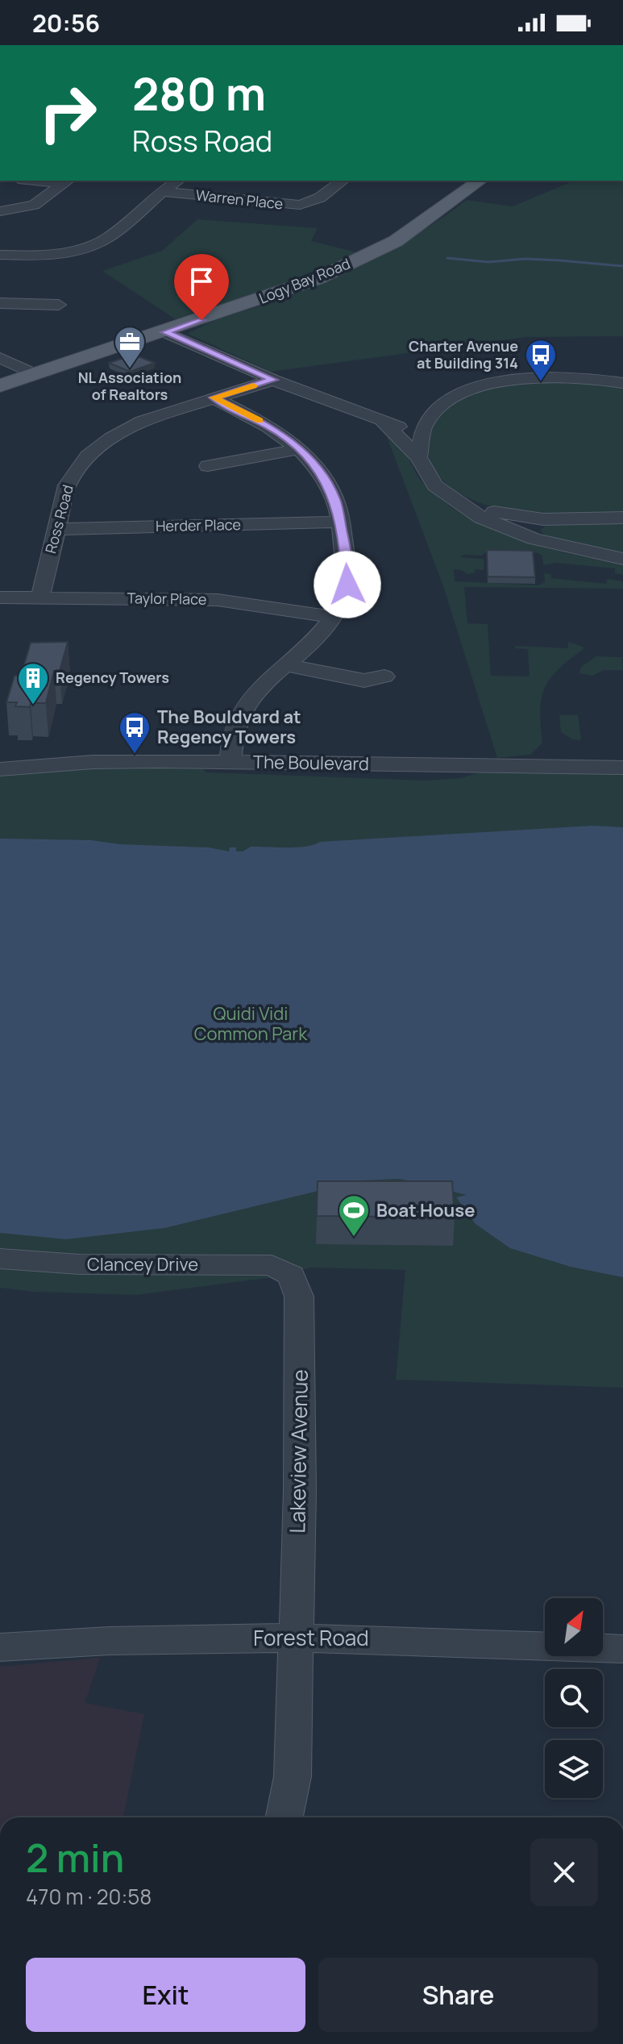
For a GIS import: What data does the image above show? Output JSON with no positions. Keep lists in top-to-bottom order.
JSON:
{
  "streets": {
    "main road": ["Logy Bay Road"],
    "street": [
      "Warren Place",
      "Ross Road",
      "Herder Place",
      "Taylor Place",
      "The Boulevard",
      "Clancey Drive",
      "Lakeview Avenue",
      "Forest Road"
    ]
  },
  "crossings": [
    ["Ross Road", "Herder Place"],
    ["Ross Road", "Taylor Place"],
    ["Clancey Drive", "Lakeview Avenue"],
    ["Lakeview Avenue", "Forest Road"]
  ],
  "parks": ["Quidi Vidi Common Park"],
  "places": {
    "office": ["NL Association of Realtors"],
    "bus stop": ["Charter Avenue at Building 314", "The Bouldvard at Regency Towers"],
    "building": ["Regency Towers"],
    "sports": ["Boat House"]
  },
  "north": "top right",
  "page": {
    "status": "20:56",
    "turn": ["280 m", "Ross Road"],
    "heading": ["2 min", "470 m · 20:58"],
    "buttons": ["Exit", "Share"]
  }
}
